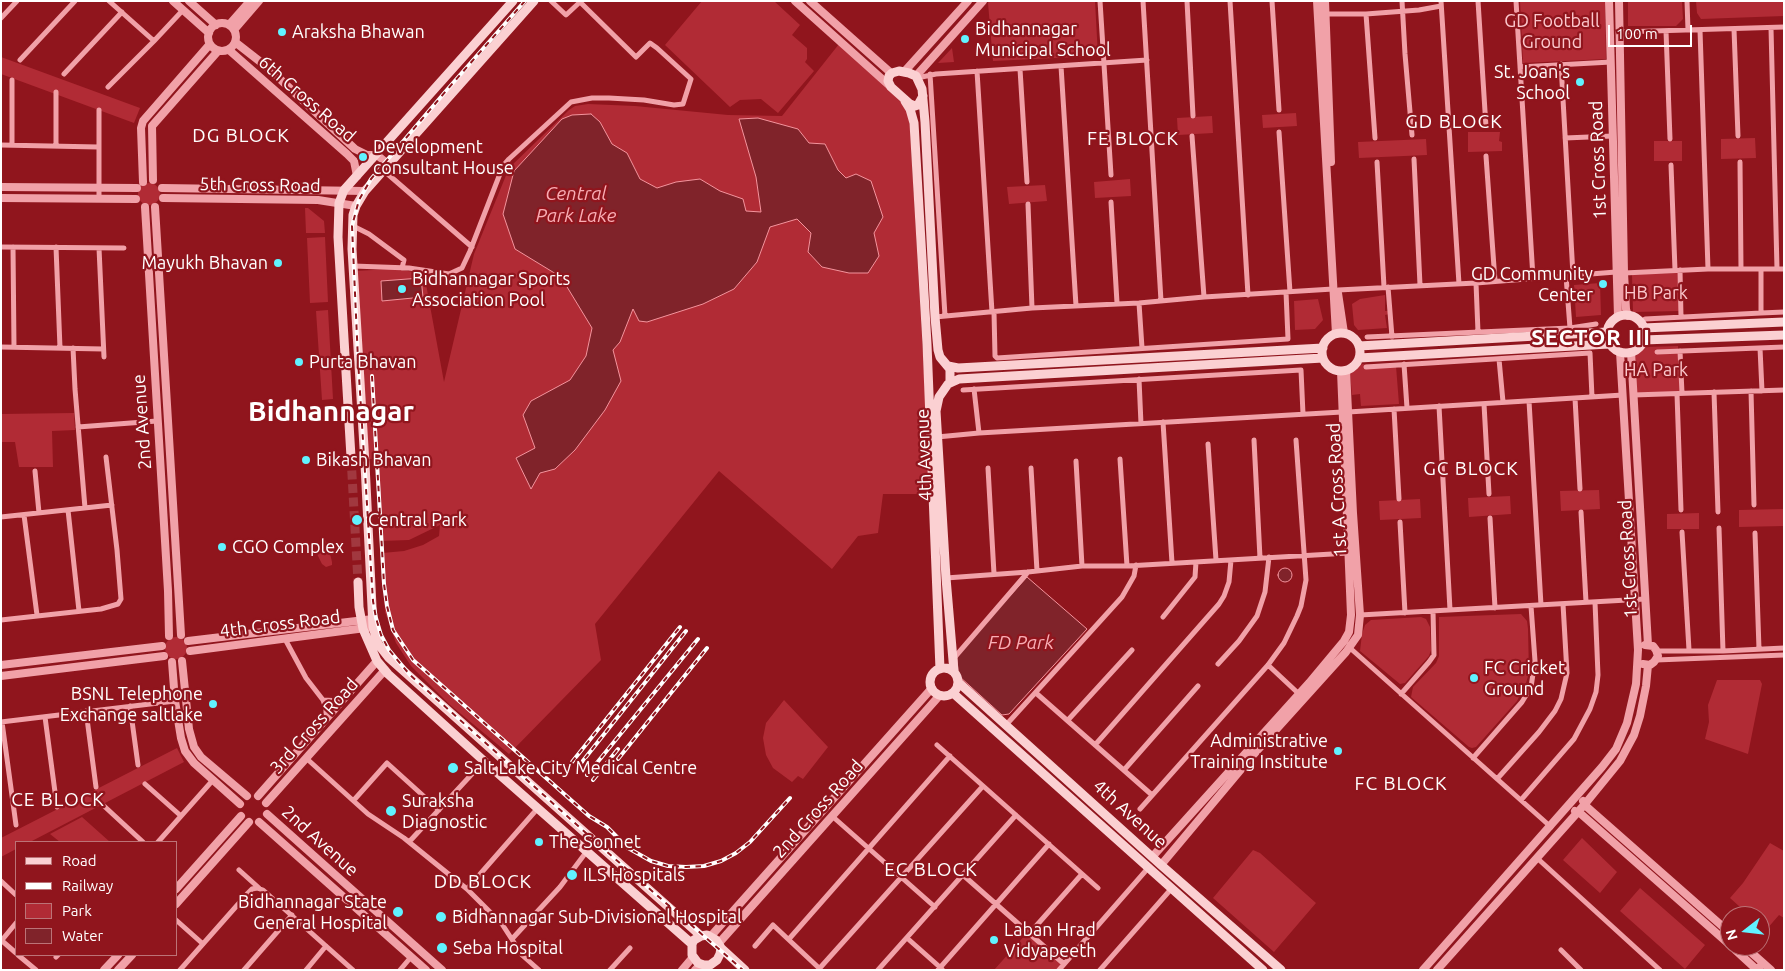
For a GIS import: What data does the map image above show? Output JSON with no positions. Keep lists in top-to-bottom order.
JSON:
{
  "streets": {
    "main road": ["4th Avenue"],
    "street": [
      "6th Cross Road",
      "1st Cross Road",
      "5th Cross Road",
      "2nd Avenue",
      "1st A Cross Road",
      "4th Cross Road",
      "3rd Cross Road",
      "2nd Cross Road"
    ]
  },
  "crossings": [
    ["5th Cross Road", "2nd Avenue"],
    ["2nd Avenue", "4th Cross Road"],
    ["2nd Avenue", "3rd Cross Road"],
    ["4th Avenue", "2nd Cross Road"]
  ],
  "districts": [
    "GD BLOCK",
    "DG BLOCK",
    "FE BLOCK",
    "SECTOR III",
    "Bidhannagar",
    "GC BLOCK",
    "FC BLOCK",
    "CE BLOCK",
    "EC BLOCK",
    "DD BLOCK"
  ],
  "water": ["Central Park Lake", "FD Park"],
  "parks": ["GD Football Ground", "HB Park", "HA Park"],
  "places": [
    "Araksha Bhawan",
    "Bidhannagar Municipal School",
    "St. Joan's School",
    "Development consultant House",
    "Mayukh Bhavan",
    "GD Community Center",
    "Bidhannagar Sports Association Pool",
    "Purta Bhavan",
    "Bikash Bhavan",
    "Central Park",
    "CGO Complex",
    "FC Cricket Ground",
    "BSNL Telephone Exchange saltlake",
    "Administrative Training Institute",
    "Salt Lake City Medical Centre",
    "Suraksha Diagnostic",
    "The Sonnet",
    "ILS Hospitals",
    "Bidhannagar State General Hospital",
    "Bidhannagar Sub-Divisional Hospital",
    "Laban Hrad Vidyapeeth",
    "Seba Hospital"
  ],
  "legend": [
    "Road",
    "Railway",
    "Park",
    "Water"
  ],
  "scale_bar": "100 m",
  "north": "left"
}
